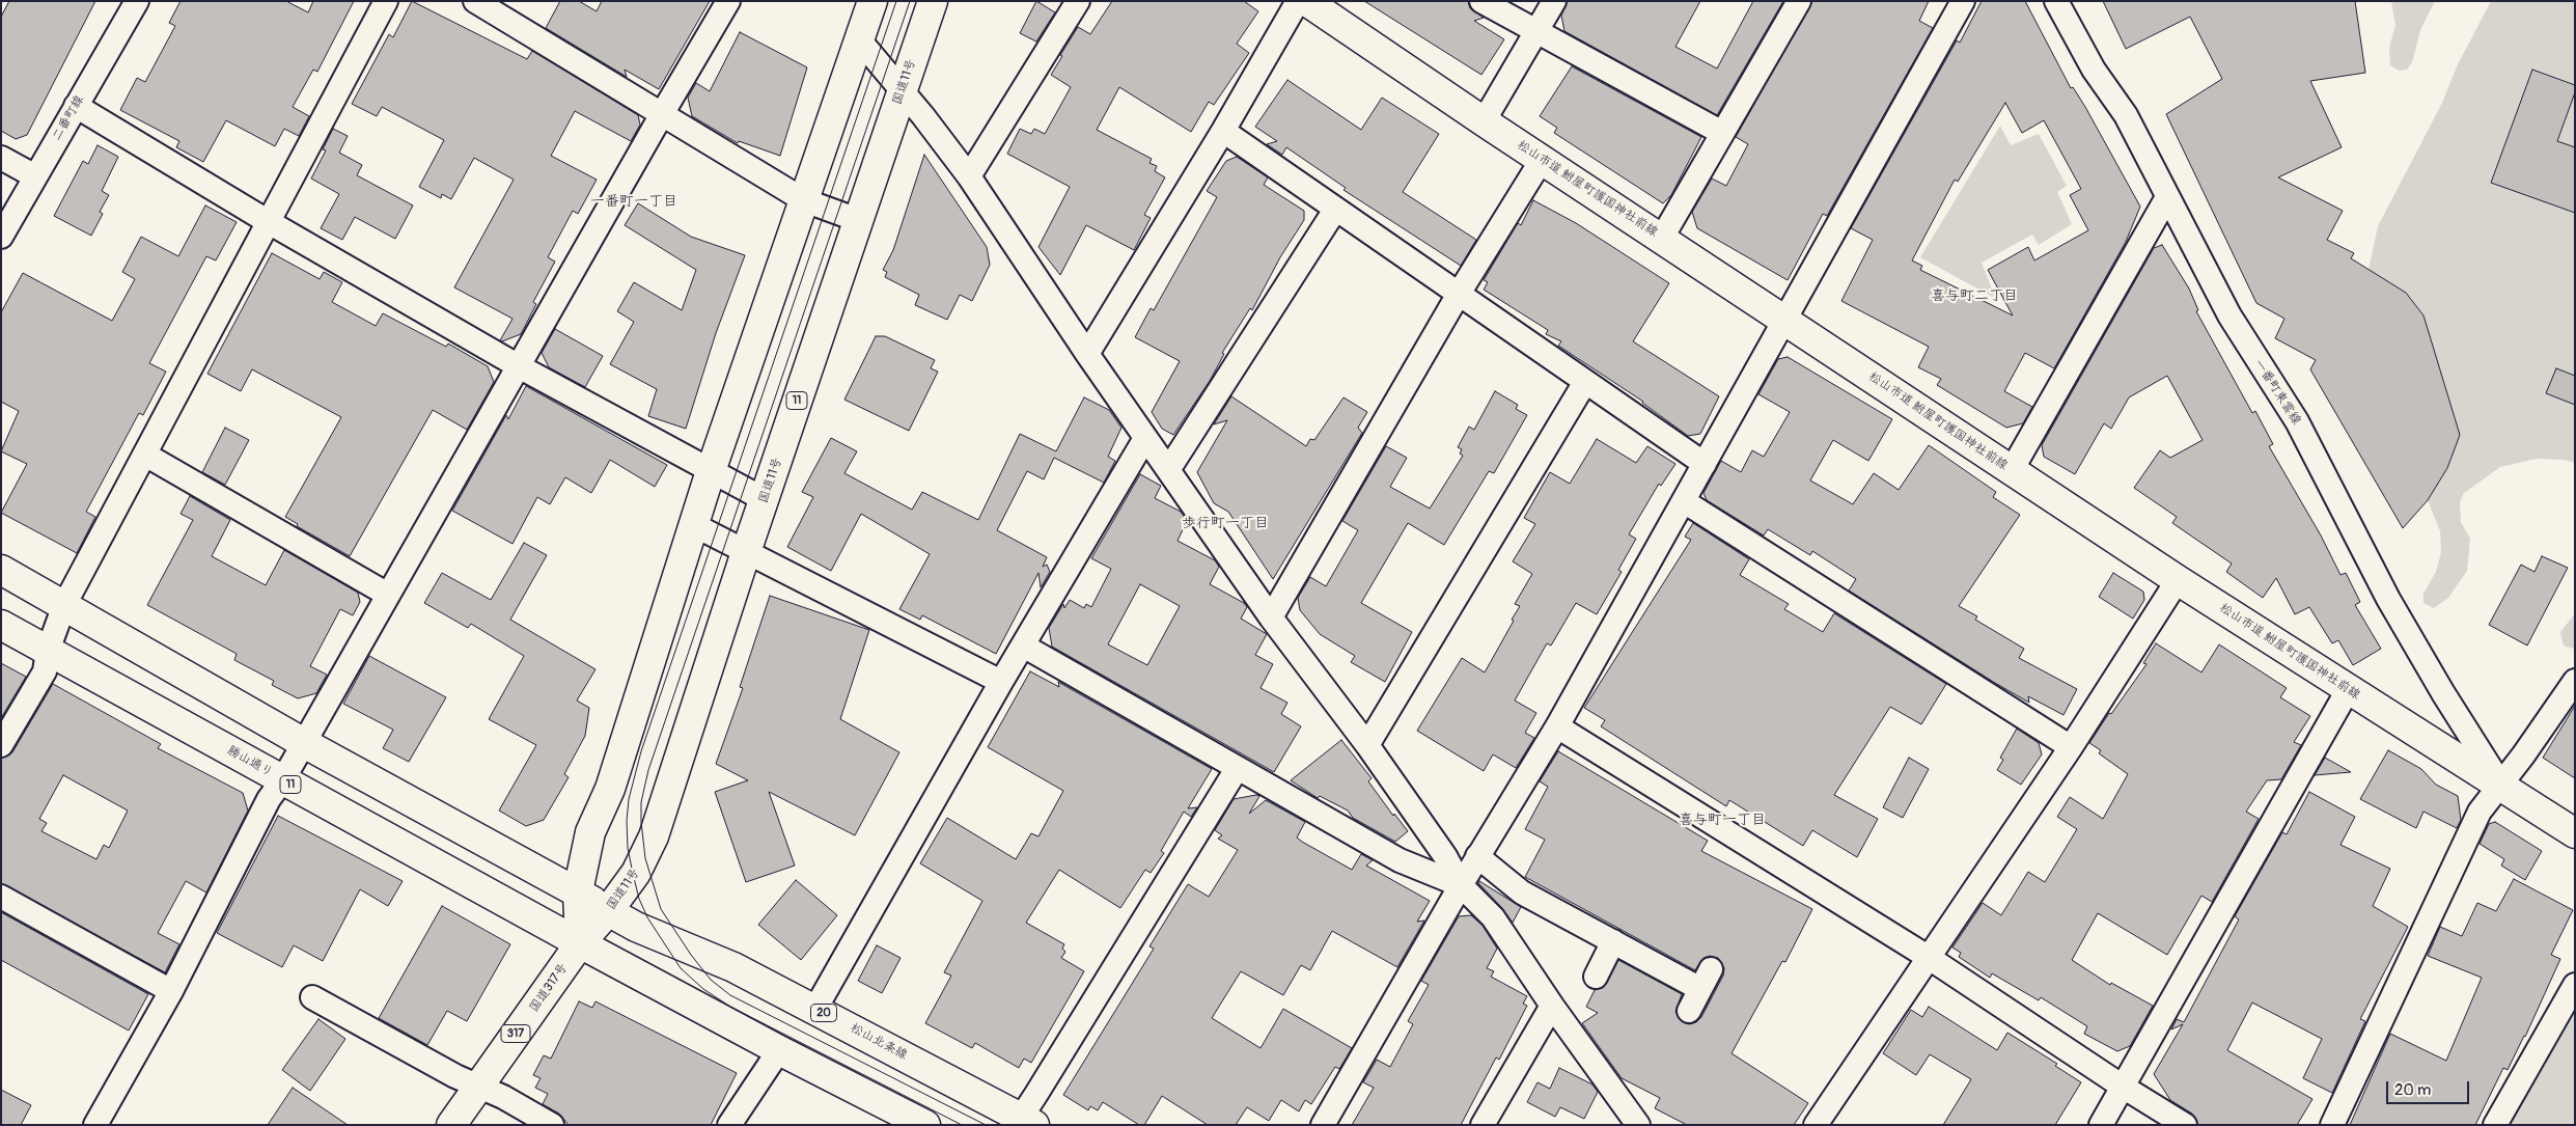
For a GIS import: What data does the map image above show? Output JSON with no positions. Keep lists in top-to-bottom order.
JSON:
{
  "streets": {
    "main road": [
      "国道11号",
      "松山市道 鮒屋町護国神社前線",
      "11",
      "勝山通り",
      "国道317号",
      "20",
      "317",
      "松山北条線"
    ],
    "street": ["二番町線", "一番町東雲線"]
  },
  "crossings": [
    ["国道11号", "勝山通り"],
    ["国道11号", "国道317号"],
    ["国道11号", "松山北条線"],
    ["松山市道 鮒屋町護国神社前線", "一番町東雲線"],
    ["勝山通り", "国道317号"]
  ],
  "districts": [
    "一番町一丁目",
    "喜与町二丁目",
    "歩行町一丁目",
    "喜与町一丁目"
  ],
  "scale_bar": "20 m"
}
